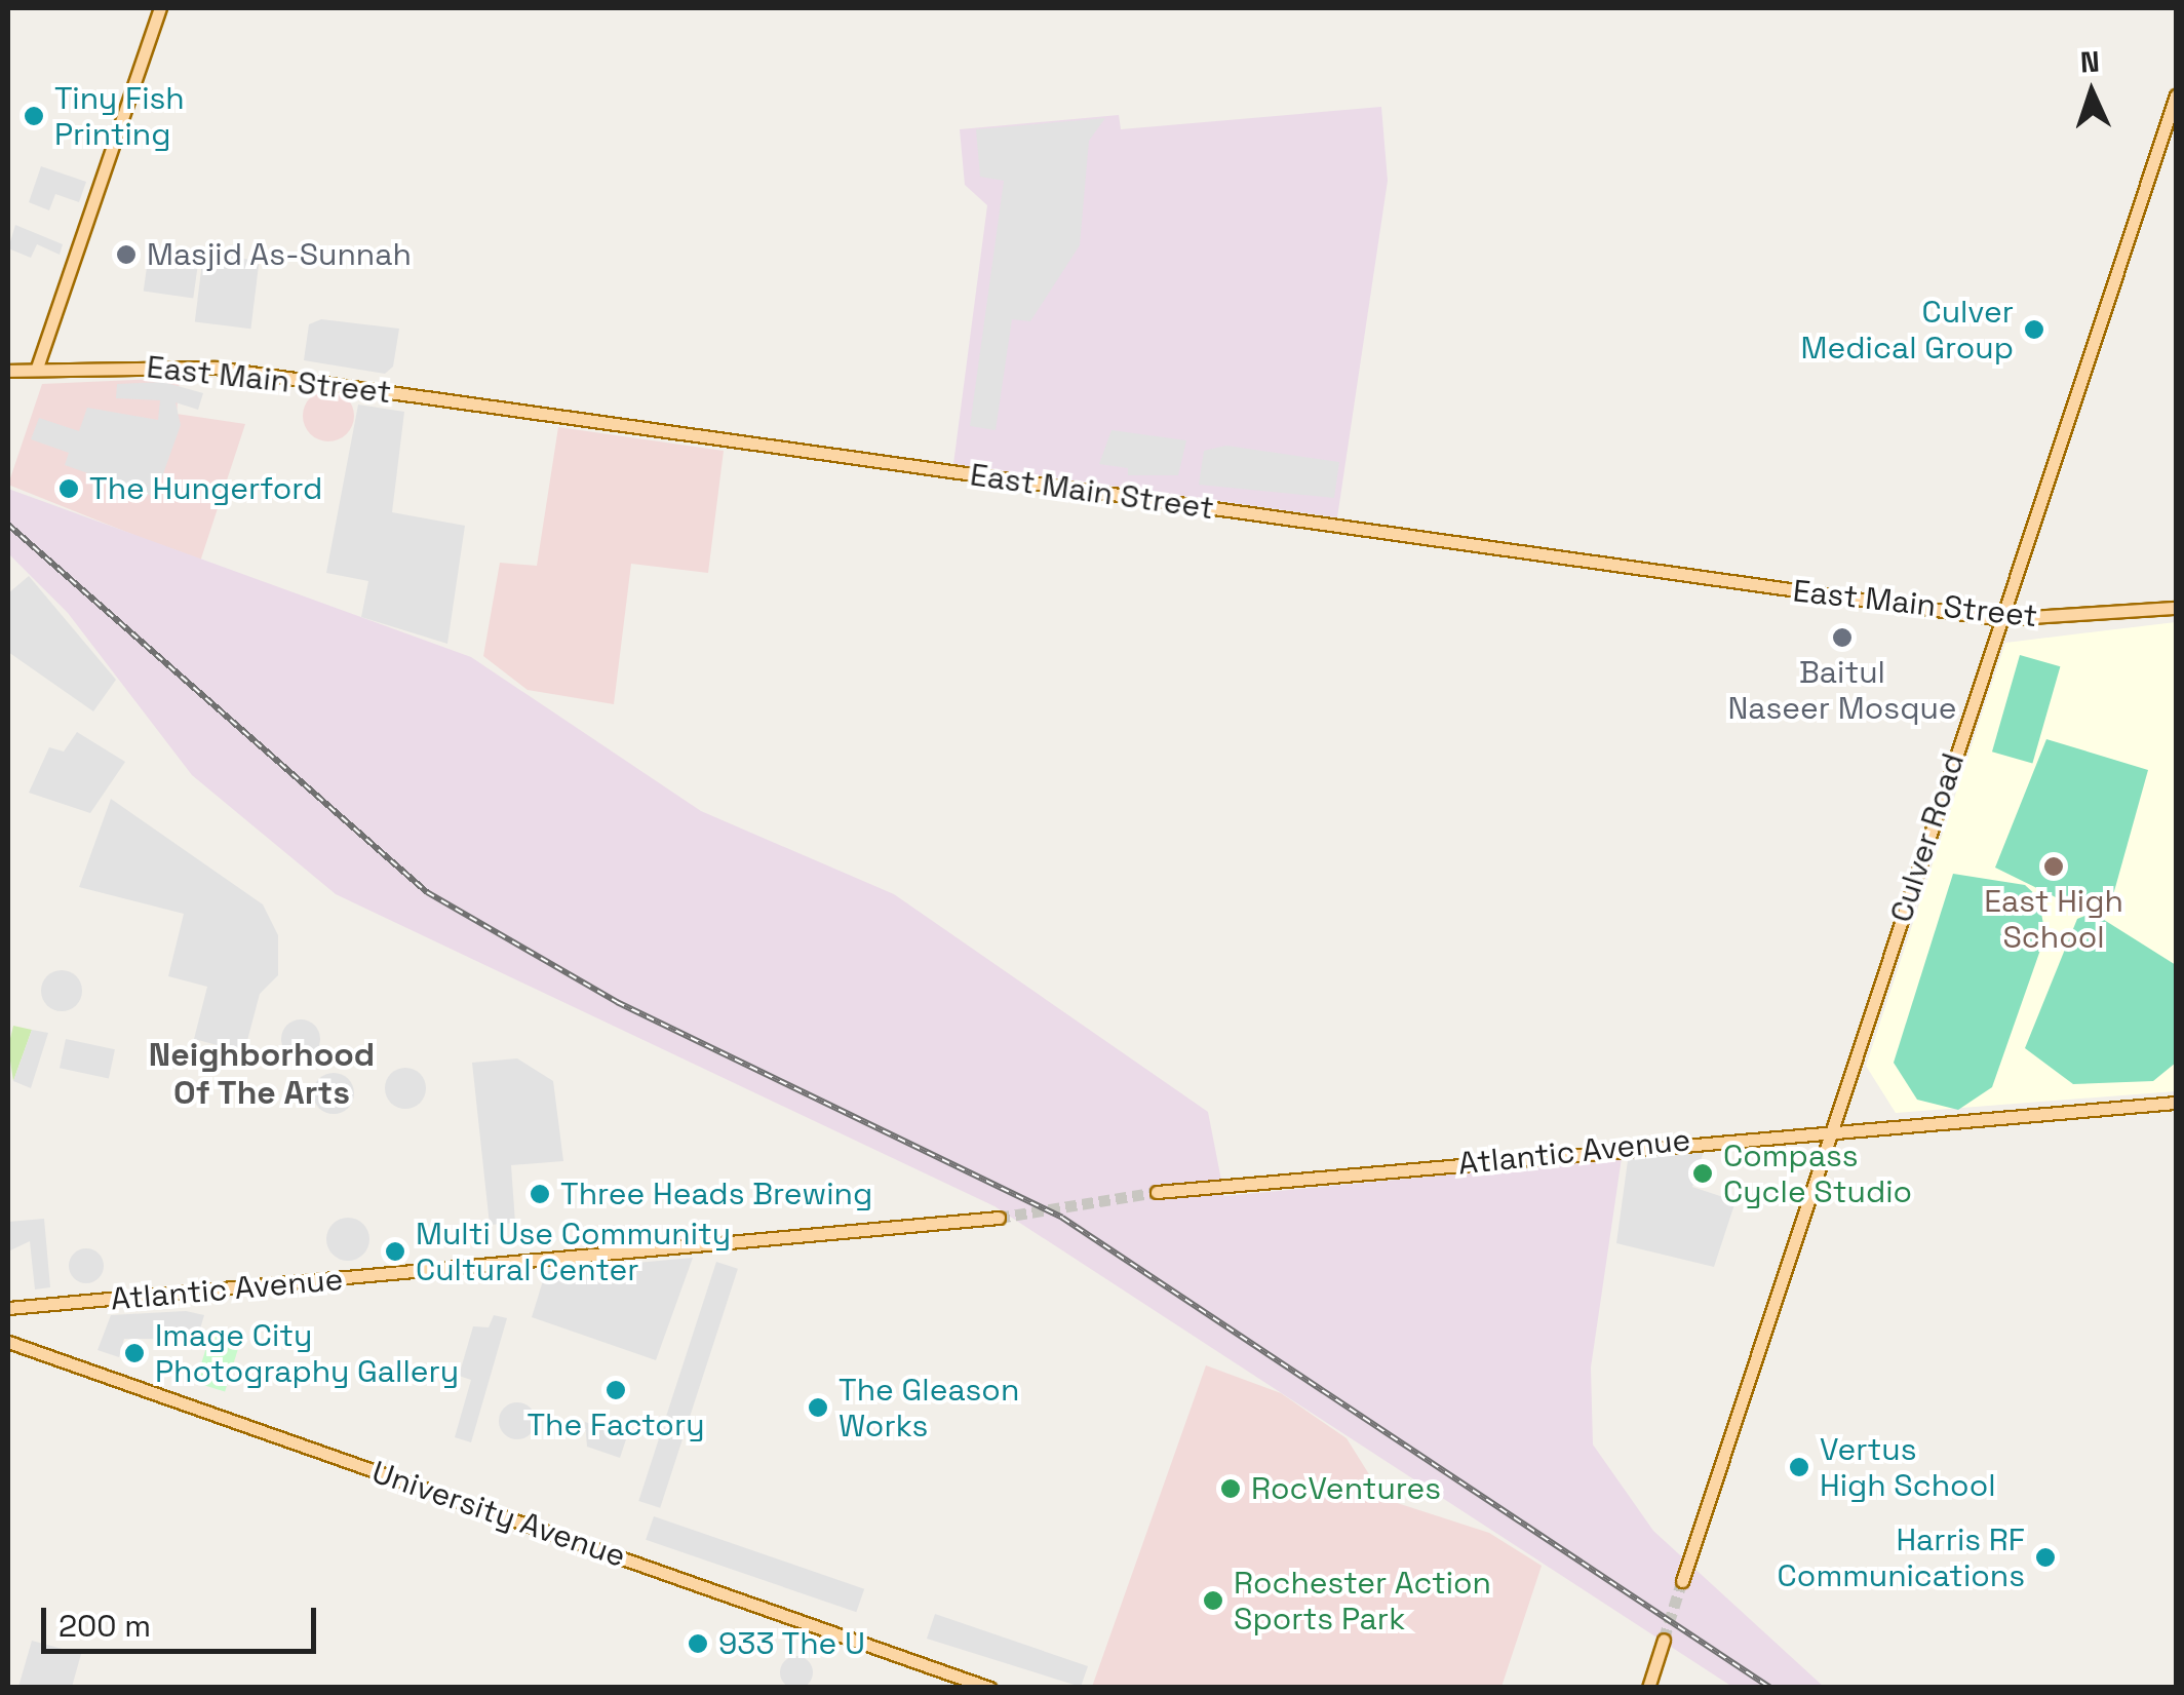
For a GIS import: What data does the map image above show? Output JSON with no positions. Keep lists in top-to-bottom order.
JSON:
{
  "streets": {
    "main road": [
      "East Main Street",
      "Culver Road",
      "Atlantic Avenue",
      "University Avenue"
    ]
  },
  "crossings": [
    ["East Main Street", "Culver Road"],
    ["Culver Road", "Atlantic Avenue"]
  ],
  "districts": ["Neighborhood Of The Arts"],
  "places": [
    "Tiny Fish Printing",
    "Masjid As-Sunnah",
    "Culver Medical Group",
    "The Hungerford",
    "Baitul Naseer Mosque",
    "East High School",
    "Compass Cycle Studio",
    "Three Heads Brewing",
    "Multi Use Community Cultural Center",
    "Image City Photography Gallery",
    "The Factory",
    "The Gleason Works",
    "Vertus High School",
    "RocVentures",
    "Harris RF Communications",
    "Rochester Action Sports Park",
    "933 The U"
  ],
  "scale_bar": "200 m",
  "north": "top"
}
